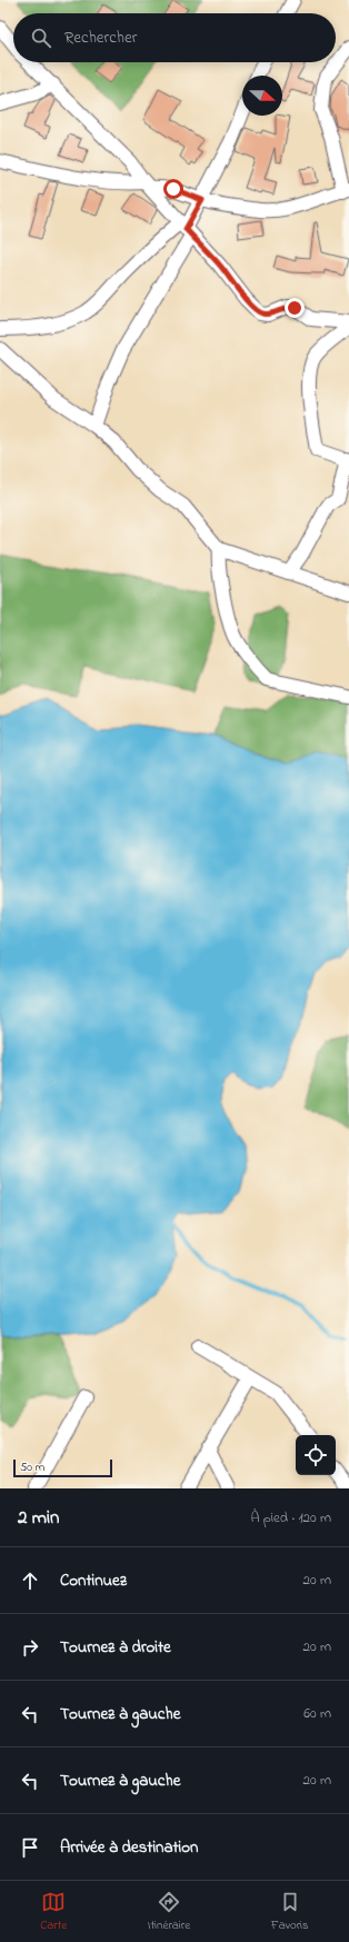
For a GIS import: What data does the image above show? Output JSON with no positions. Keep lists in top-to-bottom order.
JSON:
{
  "scale_bar": "50 m",
  "north": "right",
  "page": {
    "search": "Rechercher",
    "scale": "50 m",
    "heading": ["2 min", "À pied · 120 m"],
    "list": [
      ["Continuez", "20 m"],
      ["Tournez à droite", "20 m"],
      ["Tournez à gauche", "60 m"],
      ["Tournez à gauche", "20 m"],
      "Arrivée à destination"
    ],
    "nav": ["Carte", "Itinéraire", "Favoris"]
  }
}
